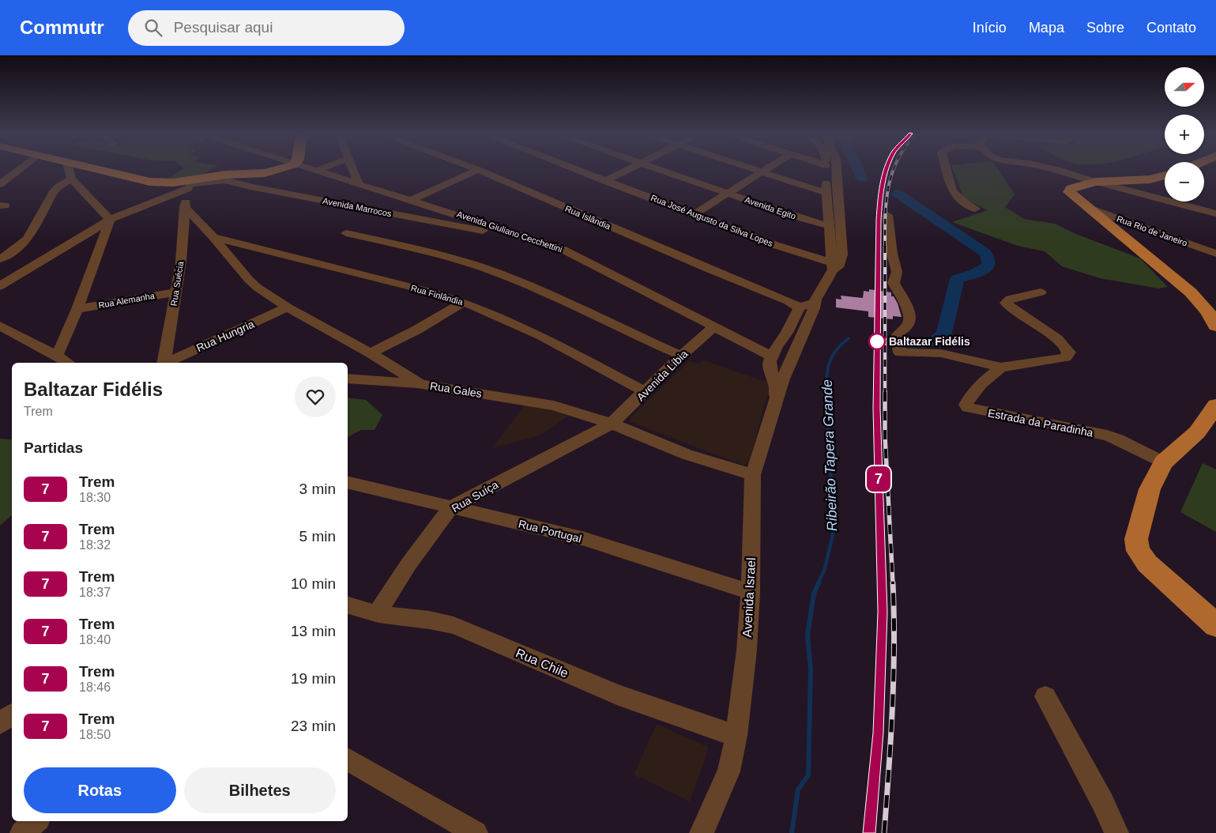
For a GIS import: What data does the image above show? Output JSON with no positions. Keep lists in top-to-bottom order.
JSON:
{
  "streets": {
    "street": [
      "Avenida Marrocos",
      "Avenida Egito",
      "Rua Islândia",
      "Rua José Augusto da Silva Lopes",
      "Rua Rio de Janeiro",
      "Avenida Giuliano Cecchettini",
      "Rua Suécia",
      "Rua Finlândia",
      "Rua Alemanha",
      "Rua Hungria",
      "Avenida Líbia",
      "Rua Gales",
      "Estrada da Paradinha",
      "Rua Suíça",
      "Rua Portugal",
      "Avenida Israel",
      "Rua Chile"
    ]
  },
  "crossings": [
    ["Avenida Marrocos", "Avenida Giuliano Cecchettini"],
    ["Avenida Marrocos", "Rua Suécia"],
    ["Avenida Egito", "Avenida Israel"],
    ["Rua José Augusto da Silva Lopes", "Avenida Israel"],
    ["Avenida Giuliano Cecchettini", "Avenida Líbia"],
    ["Rua Suécia", "Rua Alemanha"],
    ["Rua Suécia", "Rua Gales"],
    ["Rua Finlândia", "Avenida Líbia"],
    ["Rua Finlândia", "Rua Gales"],
    ["Rua Hungria", "Rua Gales"],
    ["Avenida Líbia", "Rua Gales"],
    ["Avenida Líbia", "Rua Suíça"],
    ["Rua Gales", "Rua Suíça"],
    ["Rua Gales", "Avenida Israel"],
    ["Rua Suíça", "Rua Portugal"],
    ["Rua Suíça", "Rua Chile"],
    ["Rua Portugal", "Avenida Israel"],
    ["Avenida Israel", "Rua Chile"]
  ],
  "water": ["Ribeirão Tapera Grande"],
  "places": ["Baltazar Fidélis"],
  "north": "right",
  "page": {
    "header": "Commutr",
    "search": "Pesquisar aqui",
    "nav": [
      "Início",
      "Mapa",
      "Sobre",
      "Contato"
    ],
    "on_map": "7",
    "map_buttons": ["+", "−"],
    "heading": [
      ["Baltazar Fidélis", "Trem"],
      "Partidas"
    ],
    "list": [
      {
        "mark": "7",
        "name": "Trem",
        "note": "18:30",
        "value": "3 min"
      },
      {
        "mark": "7",
        "name": "Trem",
        "note": "18:32",
        "value": "5 min"
      },
      {
        "mark": "7",
        "name": "Trem",
        "note": "18:37",
        "value": "10 min"
      },
      {
        "mark": "7",
        "name": "Trem",
        "note": "18:40",
        "value": "13 min"
      },
      {
        "mark": "7",
        "name": "Trem",
        "note": "18:46",
        "value": "19 min"
      },
      {
        "mark": "7",
        "name": "Trem",
        "note": "18:50",
        "value": "23 min"
      }
    ],
    "buttons": ["Rotas", "Bilhetes"]
  }
}
